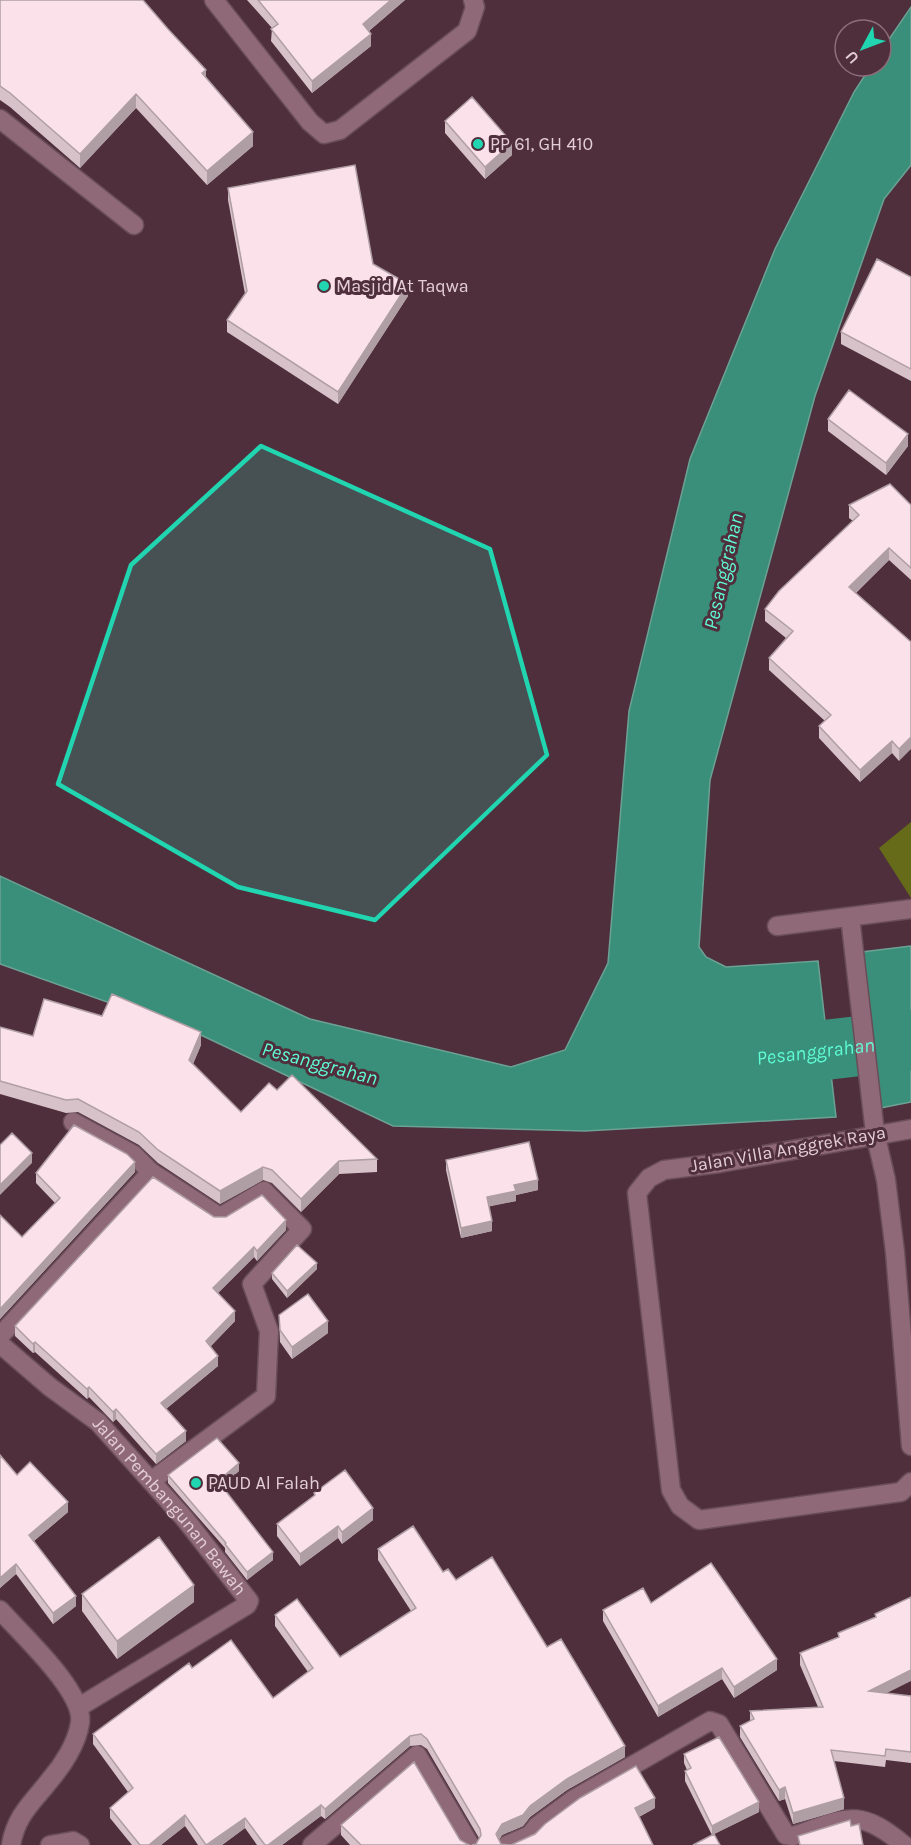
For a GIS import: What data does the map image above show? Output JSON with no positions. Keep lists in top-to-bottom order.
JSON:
{
  "streets": {
    "street": ["Jalan Villa Anggrek Raya", "Jalan Pembangunan Bawah"]
  },
  "water": ["Pesanggrahan"],
  "places": ["PP 61, GH 410", "Masjid At Taqwa", "PAUD Al Falah"],
  "north": "bottom left"
}
